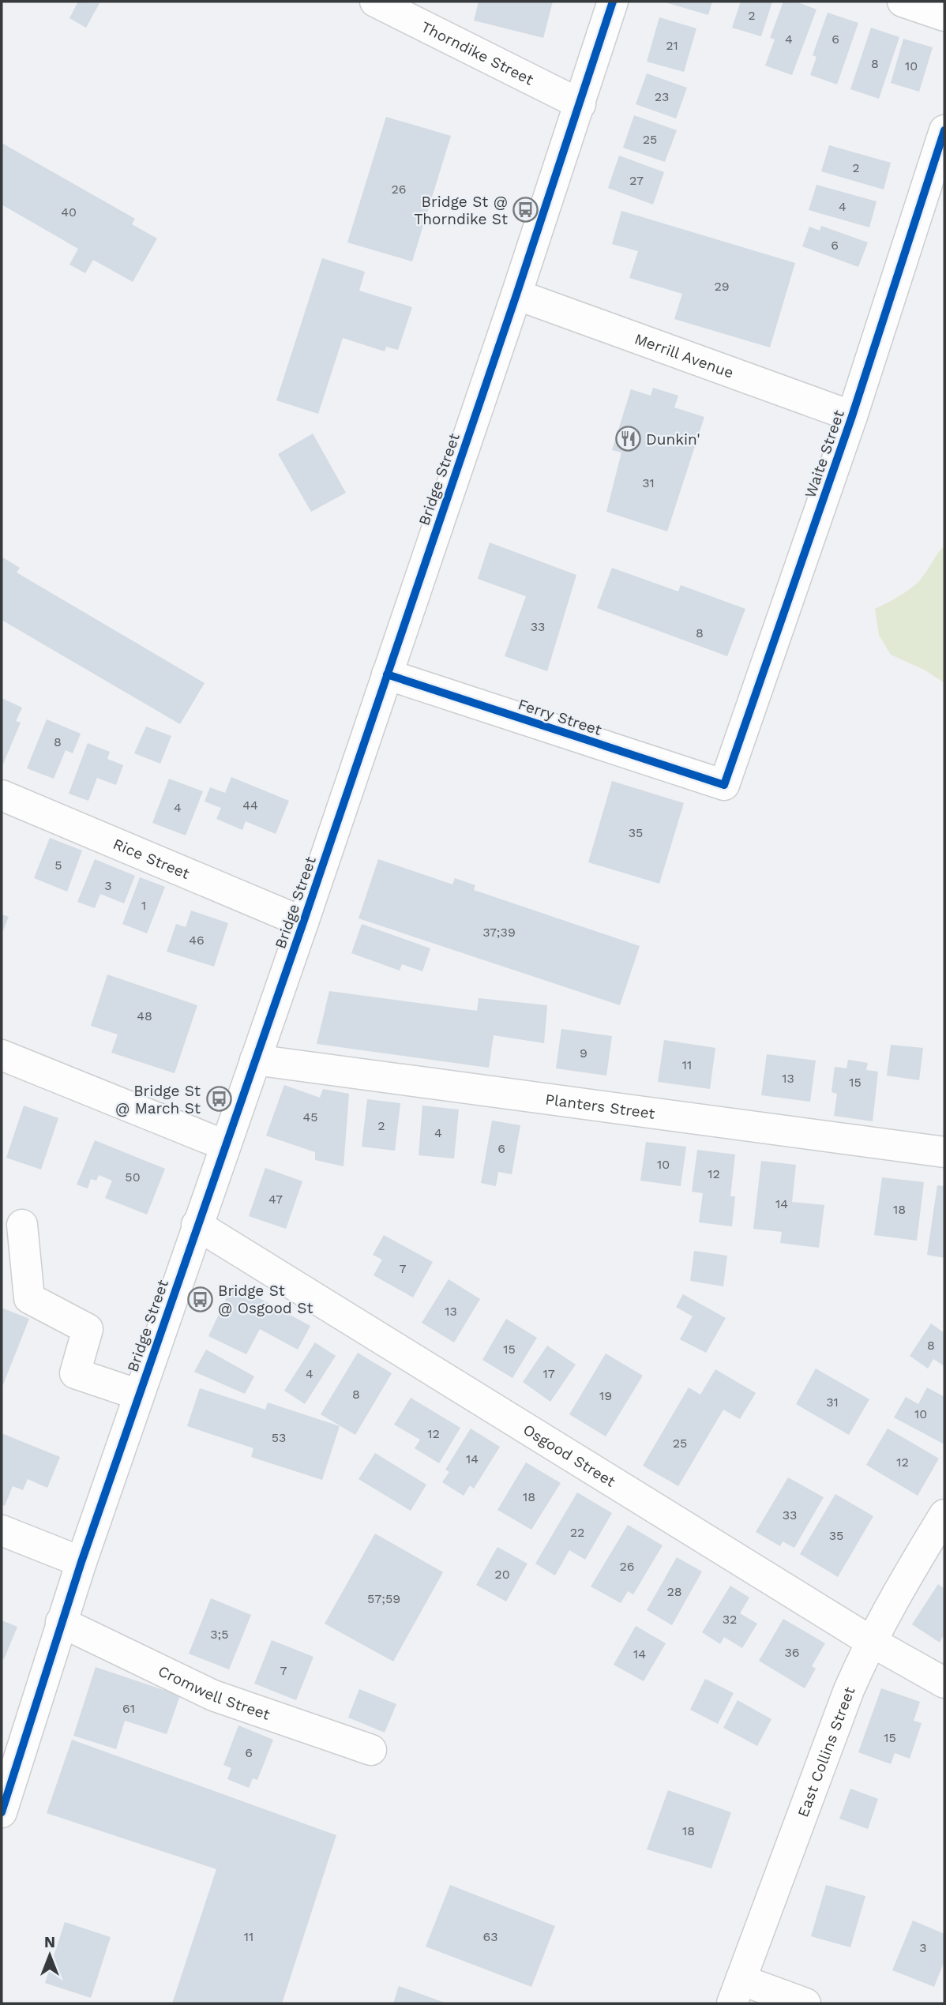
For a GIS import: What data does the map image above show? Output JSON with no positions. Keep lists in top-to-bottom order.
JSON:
{
  "streets": {
    "main road": [
      "Thorndike Street",
      "Merrill Avenue",
      "Waite Street",
      "Bridge Street",
      "Ferry Street",
      "Rice Street",
      "Planters Street",
      "Osgood Street",
      "Cromwell Street",
      "East Collins Street"
    ]
  },
  "crossings": [
    ["Thorndike Street", "Bridge Street"],
    ["Merrill Avenue", "Waite Street"],
    ["Merrill Avenue", "Bridge Street"],
    ["Waite Street", "Ferry Street"],
    ["Bridge Street", "Ferry Street"],
    ["Bridge Street", "Rice Street"],
    ["Bridge Street", "Planters Street"],
    ["Bridge Street", "Osgood Street"],
    ["Bridge Street", "Cromwell Street"],
    ["Osgood Street", "East Collins Street"]
  ],
  "places": {
    "bus stop": ["Bridge St @ Thorndike St", "Bridge St @ March St", "Bridge St @ Osgood St"],
    "restaurant": ["Dunkin'"]
  },
  "house_numbers": [
    "2",
    "4",
    "6",
    "21",
    "8",
    "10",
    "23",
    "25",
    "2",
    "27",
    "26",
    "4",
    "40",
    "6",
    "29",
    "31",
    "33",
    "8",
    "8",
    "44",
    "4",
    "35",
    "5",
    "3",
    "1",
    "37;39",
    "46",
    "48",
    "9",
    "11",
    "13",
    "15",
    "45",
    "2",
    "4",
    "6",
    "10",
    "12",
    "50",
    "47",
    "14",
    "18",
    "7",
    "13",
    "8",
    "15",
    "4",
    "17",
    "8",
    "19",
    "31",
    "10",
    "12",
    "53",
    "25",
    "14",
    "12",
    "18",
    "33",
    "22",
    "35",
    "26",
    "20",
    "28",
    "57;59",
    "32",
    "3;5",
    "36",
    "14",
    "7",
    "61",
    "15",
    "6",
    "18",
    "11",
    "63",
    "3"
  ],
  "north": "top"
}
